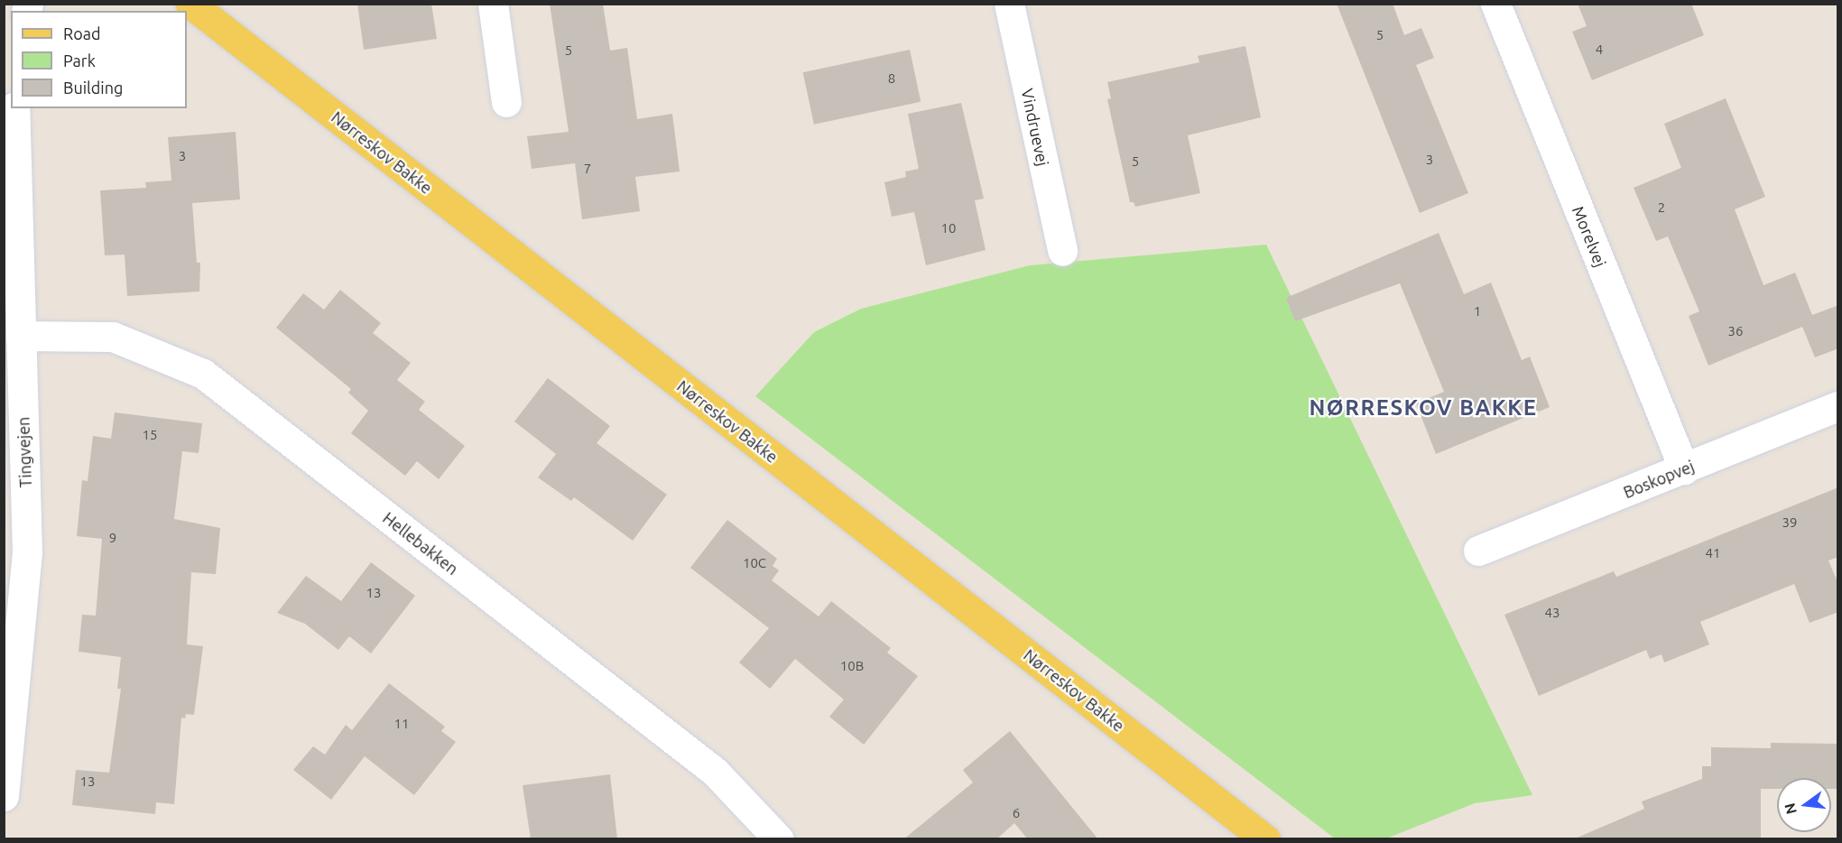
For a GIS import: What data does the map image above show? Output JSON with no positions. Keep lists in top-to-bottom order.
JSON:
{
  "streets": {
    "main road": ["Nørreskov Bakke"],
    "street": [
      "Vindruevej",
      "Morelvej",
      "Tingvejen",
      "Boskopvej",
      "Hellebakken"
    ]
  },
  "crossings": [
    ["Morelvej", "Boskopvej"],
    ["Tingvejen", "Hellebakken"]
  ],
  "districts": ["NØRRESKOV BAKKE"],
  "house_numbers": [
    "5",
    "4",
    "5",
    "8",
    "3",
    "3",
    "5",
    "7",
    "2",
    "10",
    "1",
    "36",
    "15",
    "39",
    "9",
    "41",
    "10C",
    "13",
    "43",
    "10B",
    "11",
    "13",
    "6"
  ],
  "legend": ["Road", "Park", "Building"],
  "north": "left"
}
